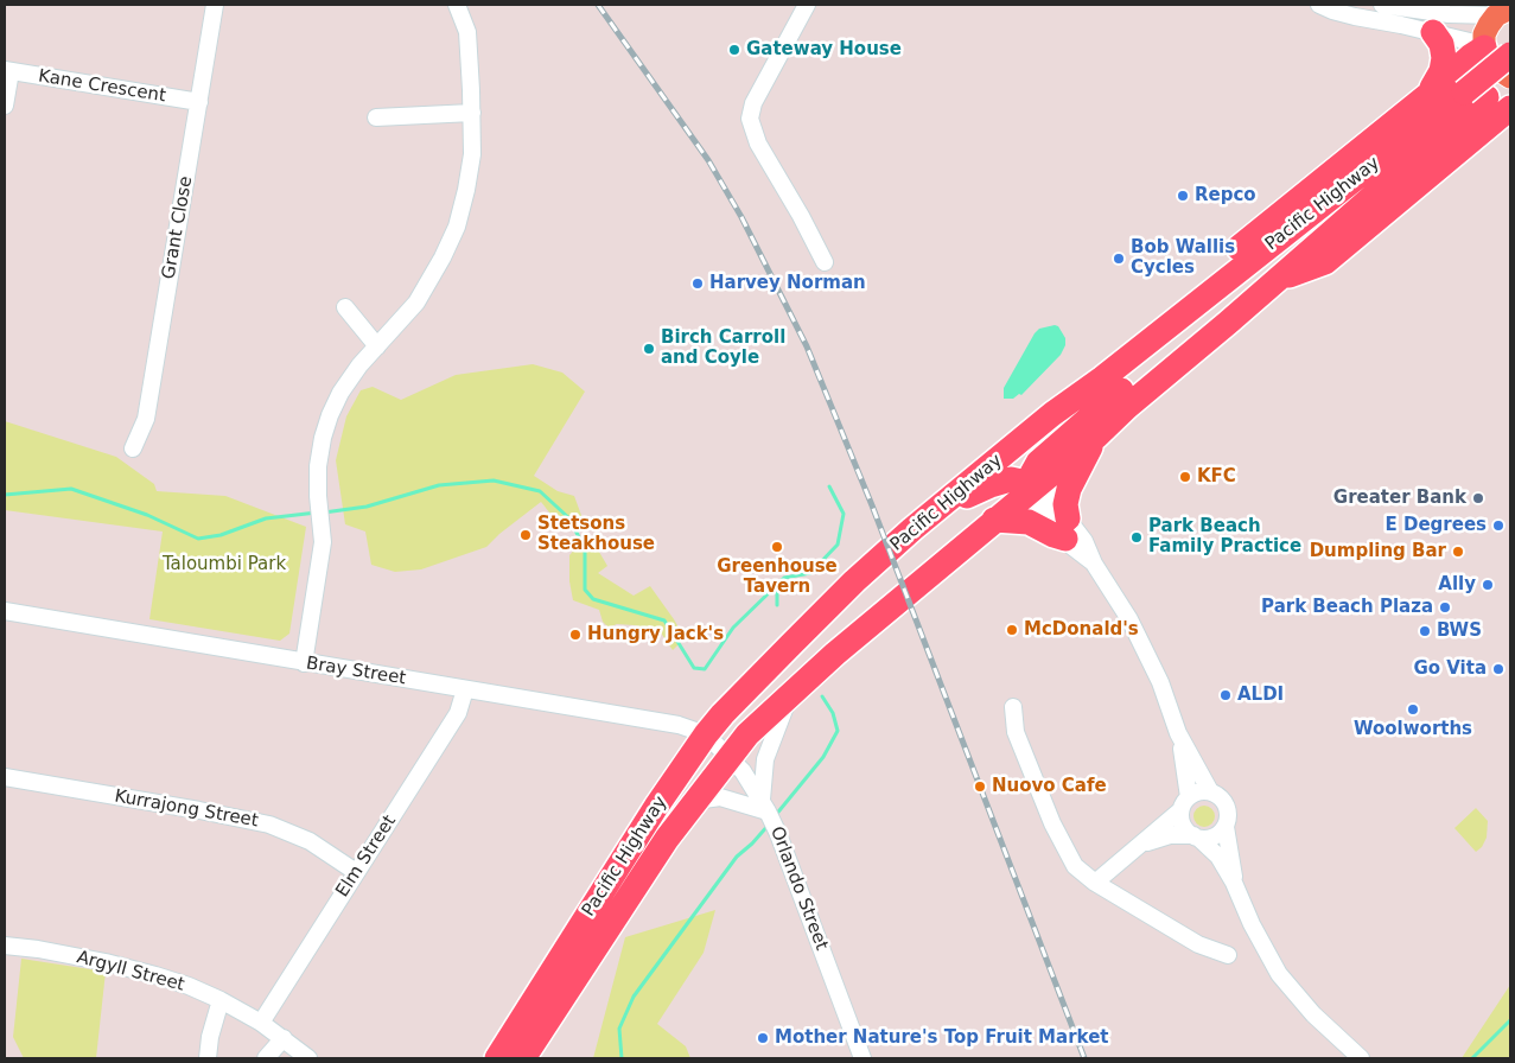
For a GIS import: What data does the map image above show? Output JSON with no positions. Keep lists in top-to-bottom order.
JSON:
{
  "streets": {
    "highway": ["Pacific Highway"],
    "street": [
      "Kane Crescent",
      "Grant Close",
      "Bray Street",
      "Kurrajong Street",
      "Elm Street",
      "Orlando Street",
      "Argyll Street"
    ]
  },
  "crossings": [
    ["Kane Crescent", "Grant Close"],
    ["Pacific Highway", "Bray Street"],
    ["Pacific Highway", "Orlando Street"],
    ["Bray Street", "Elm Street"],
    ["Bray Street", "Orlando Street"],
    ["Kurrajong Street", "Elm Street"],
    ["Elm Street", "Argyll Street"]
  ],
  "parks": ["Taloumbi Park"],
  "places": [
    "Gateway House",
    "Repco",
    "Bob Wallis Cycles",
    "Harvey Norman",
    "Birch Carroll and Coyle",
    "KFC",
    "Greater Bank",
    "E Degrees",
    "Stetsons Steakhouse",
    "Park Beach Family Practice",
    "Greenhouse Tavern",
    "Dumpling Bar",
    "Ally",
    "Park Beach Plaza",
    "McDonald's",
    "BWS",
    "Hungry Jack's",
    "Go Vita",
    "ALDI",
    "Woolworths",
    "Nuovo Cafe",
    "Mother Nature's Top Fruit Market"
  ]
}
